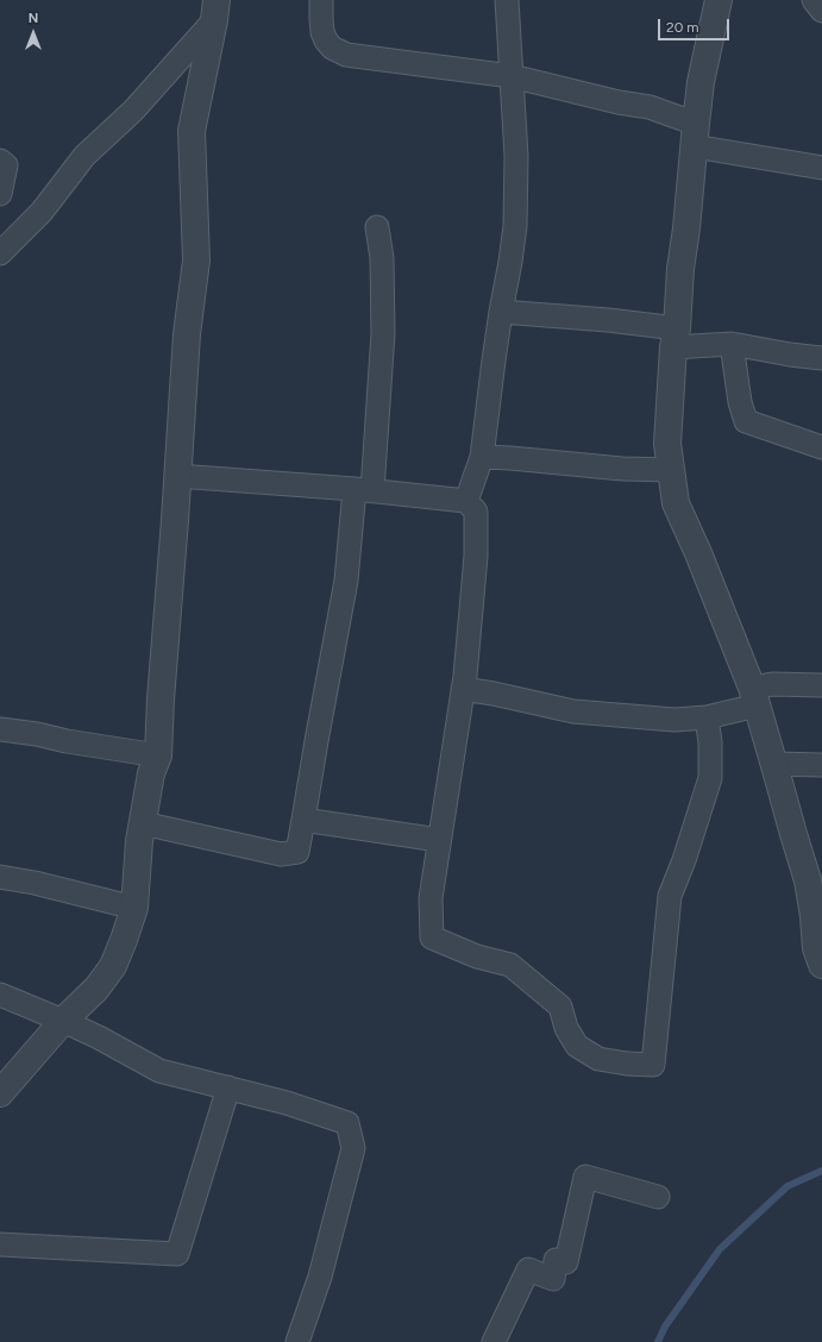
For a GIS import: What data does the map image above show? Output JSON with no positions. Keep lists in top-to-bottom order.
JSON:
{
  "scale_bar": "20 m",
  "north": "top"
}
